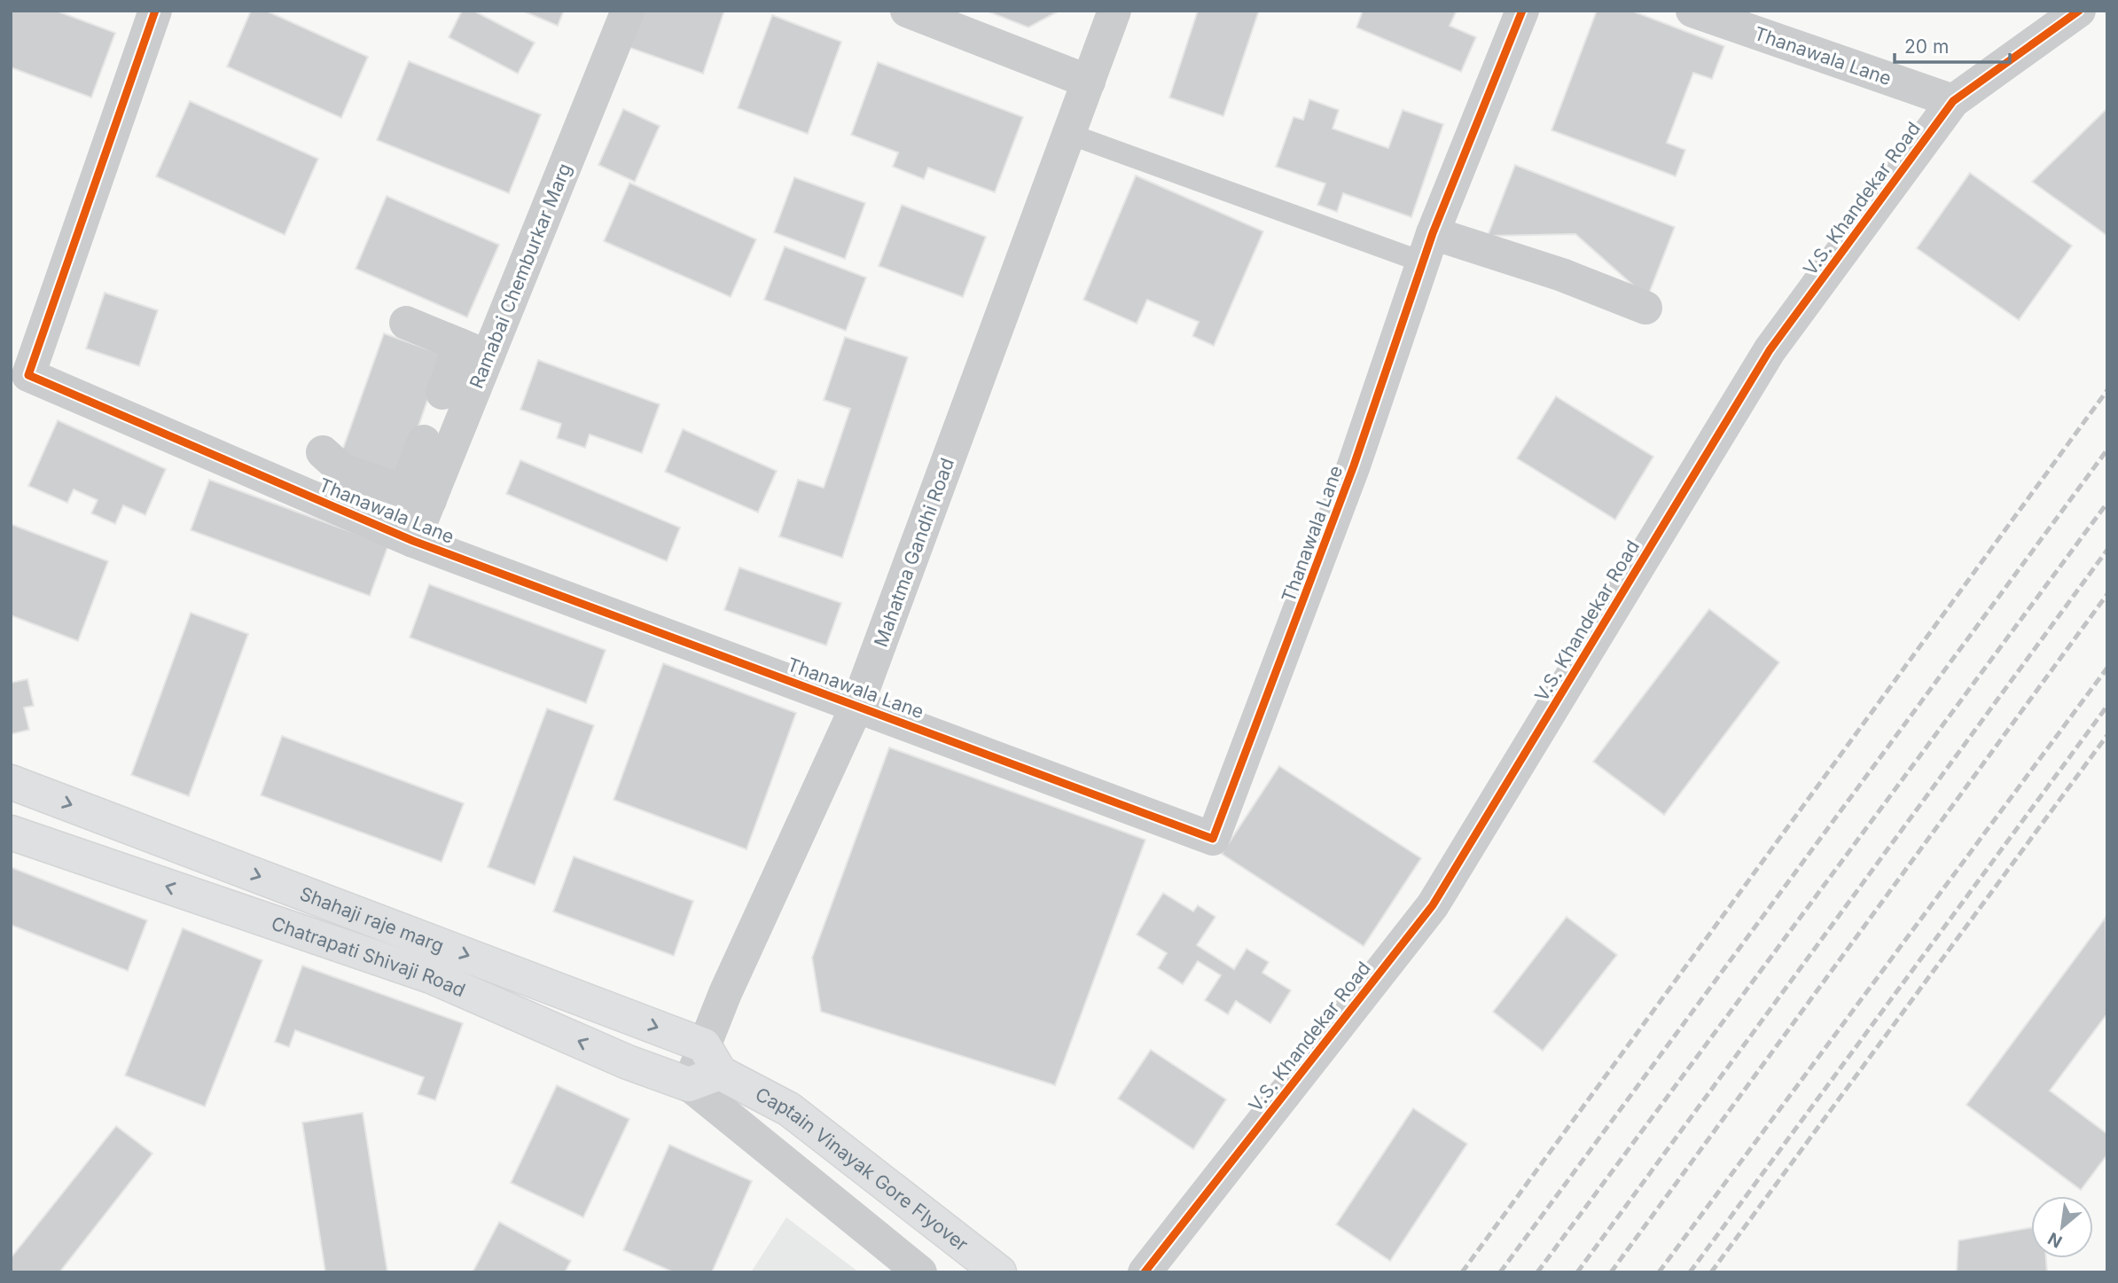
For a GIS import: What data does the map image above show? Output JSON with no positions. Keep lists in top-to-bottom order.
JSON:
{
  "streets": {
    "main road": ["Shahaji raje marg", "Chatrapati Shivaji Road", "Captain Vinayak Gore Flyover"],
    "street": [
      "Thanawala Lane",
      "V.S. Khandekar Road",
      "Ramabai Chemburkar Marg",
      "Mahatma Gandhi Road"
    ]
  },
  "crossings": [
    ["Thanawala Lane", "V.S. Khandekar Road"],
    ["Thanawala Lane", "Ramabai Chemburkar Marg"],
    ["Thanawala Lane", "Mahatma Gandhi Road"],
    ["Mahatma Gandhi Road", "Shahaji raje marg"],
    ["Mahatma Gandhi Road", "Chatrapati Shivaji Road"],
    ["Mahatma Gandhi Road", "Captain Vinayak Gore Flyover"],
    ["Shahaji raje marg", "Chatrapati Shivaji Road"],
    ["Shahaji raje marg", "Captain Vinayak Gore Flyover"],
    ["Chatrapati Shivaji Road", "Captain Vinayak Gore Flyover"]
  ],
  "one_way": ["Shahaji raje marg", "Chatrapati Shivaji Road"],
  "scale_bar": "20 m",
  "north": "bottom left"
}
